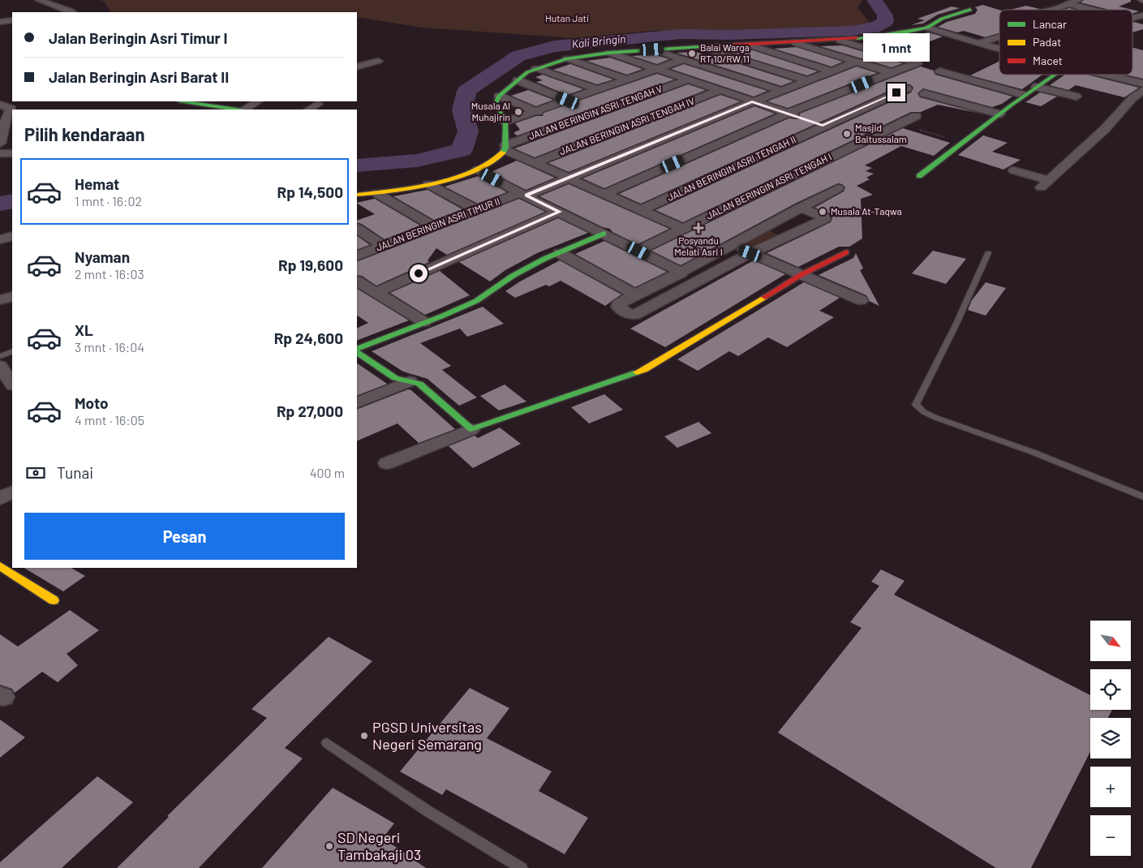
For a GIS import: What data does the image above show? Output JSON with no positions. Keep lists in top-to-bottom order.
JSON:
{
  "streets": {
    "street": [
      "JALAN BERINGIN ASRI TENGAH V",
      "JALAN BERINGIN ASRI TENGAH IV",
      "JALAN BERINGIN ASRI TENGAH II",
      "JALAN BERINGIN ASRI TENGAH I",
      "JALAN BERINGIN ASRI TIMUR II"
    ]
  },
  "water": ["Kali Bringin"],
  "parks": ["Hutan Jati"],
  "places": {
    "other": [
      "Balai Warga RT 10/RW 11",
      "Musala Al Muhajirin",
      "Masjid Baitussalam",
      "Musala At-Taqwa",
      "PGSD Universitas Negeri Semarang",
      "SD Negeri Tambakaji 03"
    ],
    "health": ["Posyandu Melati Asri I"]
  },
  "legend": ["Lancar", "Padat", "Macet"],
  "north": "bottom right",
  "page": {
    "banner": ["Jalan Beringin Asri Timur I", "Jalan Beringin Asri Barat II"],
    "bubble": "1 mnt",
    "heading": "Pilih kendaraan",
    "list": [
      {
        "name": "Hemat",
        "note": "1 mnt · 16:02",
        "value": "Rp 14,500"
      },
      {
        "name": "Nyaman",
        "note": "2 mnt · 16:03",
        "value": "Rp 19,600"
      },
      {
        "name": "XL",
        "note": "3 mnt · 16:04",
        "value": "Rp 24,600"
      },
      {
        "name": "Moto",
        "note": "4 mnt · 16:05",
        "value": "Rp 27,000"
      }
    ],
    "pay": ["Tunai", "400 m"],
    "buttons": "Pesan",
    "map_buttons": ["+", "−"]
  }
}
